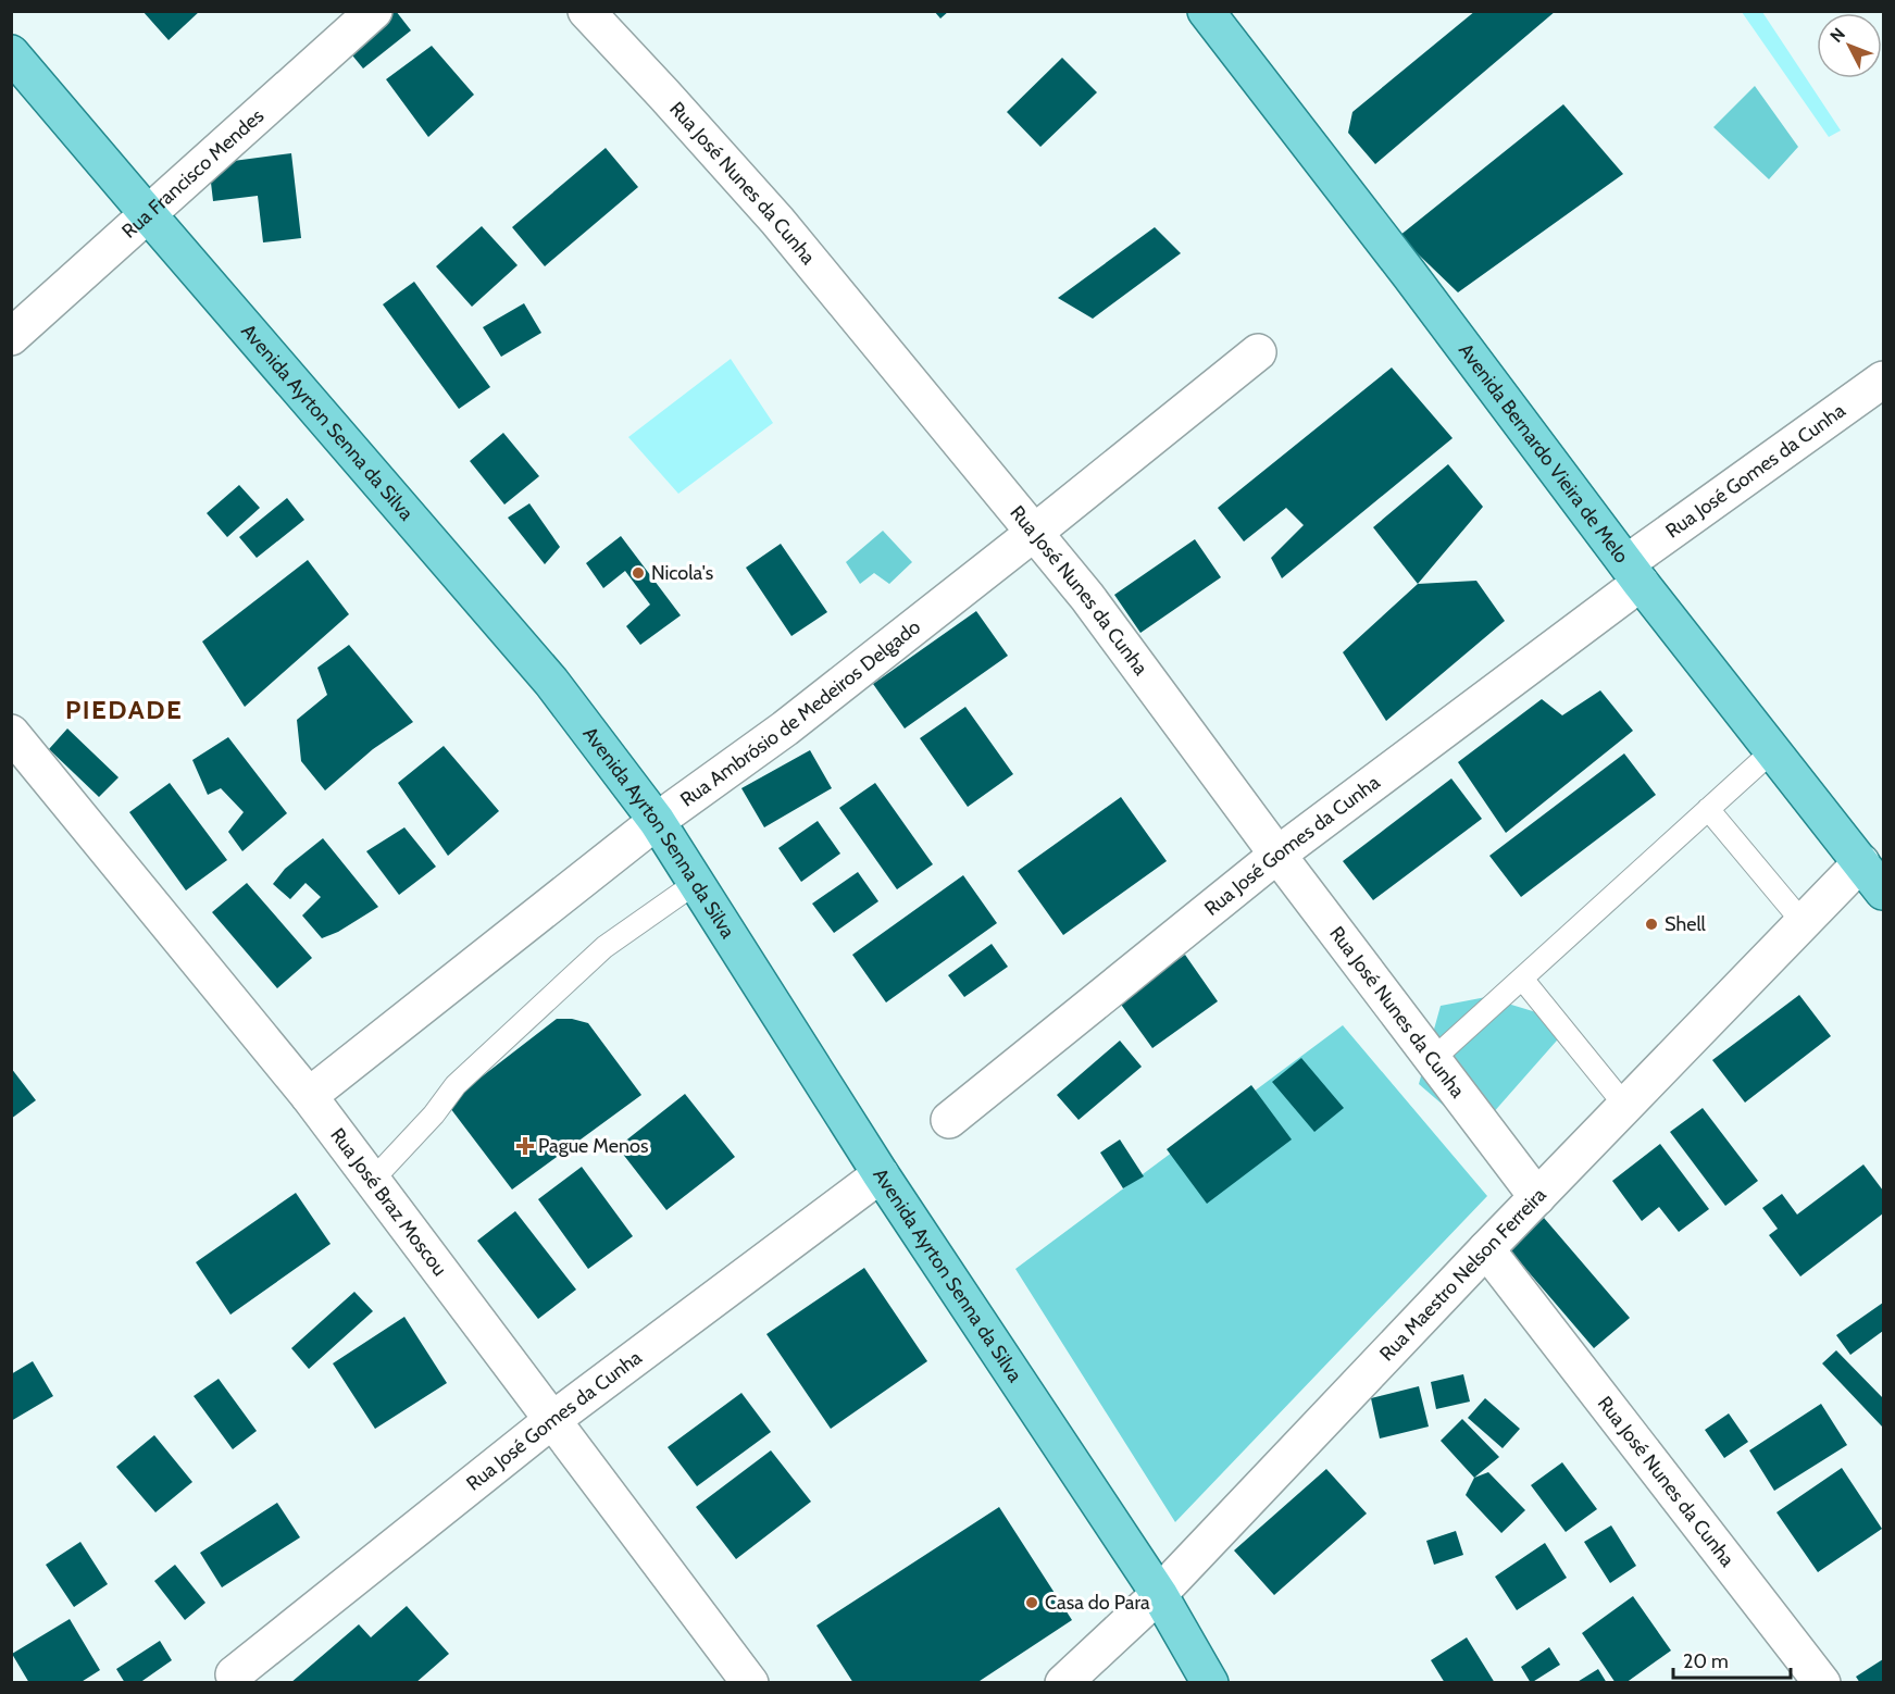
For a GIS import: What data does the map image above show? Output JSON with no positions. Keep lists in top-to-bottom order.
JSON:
{
  "streets": {
    "main road": ["Avenida Ayrton Senna da Silva", "Avenida Bernardo Vieira de Melo"],
    "street": [
      "Rua Francisco Mendes",
      "Rua José Nunes da Cunha",
      "Rua José Gomes da Cunha",
      "Rua Ambrósio de Medeiros Delgado",
      "Rua José Braz Moscou",
      "Rua Maestro Nelson Ferreira"
    ]
  },
  "crossings": [
    ["Rua Francisco Mendes", "Avenida Ayrton Senna da Silva"],
    ["Rua José Nunes da Cunha", "Rua José Gomes da Cunha"],
    ["Rua José Nunes da Cunha", "Rua Ambrósio de Medeiros Delgado"],
    ["Rua José Nunes da Cunha", "Rua Maestro Nelson Ferreira"],
    ["Avenida Ayrton Senna da Silva", "Rua José Gomes da Cunha"],
    ["Avenida Ayrton Senna da Silva", "Rua Ambrósio de Medeiros Delgado"],
    ["Avenida Ayrton Senna da Silva", "Rua Maestro Nelson Ferreira"],
    ["Avenida Bernardo Vieira de Melo", "Rua José Gomes da Cunha"],
    ["Avenida Bernardo Vieira de Melo", "Rua Maestro Nelson Ferreira"],
    ["Rua José Gomes da Cunha", "Rua José Braz Moscou"],
    ["Rua Ambrósio de Medeiros Delgado", "Rua José Braz Moscou"]
  ],
  "districts": ["PIEDADE"],
  "places": {
    "other": ["Nicola's", "Shell", "Casa do Para"],
    "health": ["Pague Menos"]
  },
  "scale_bar": "20 m",
  "north": "top left"
}
